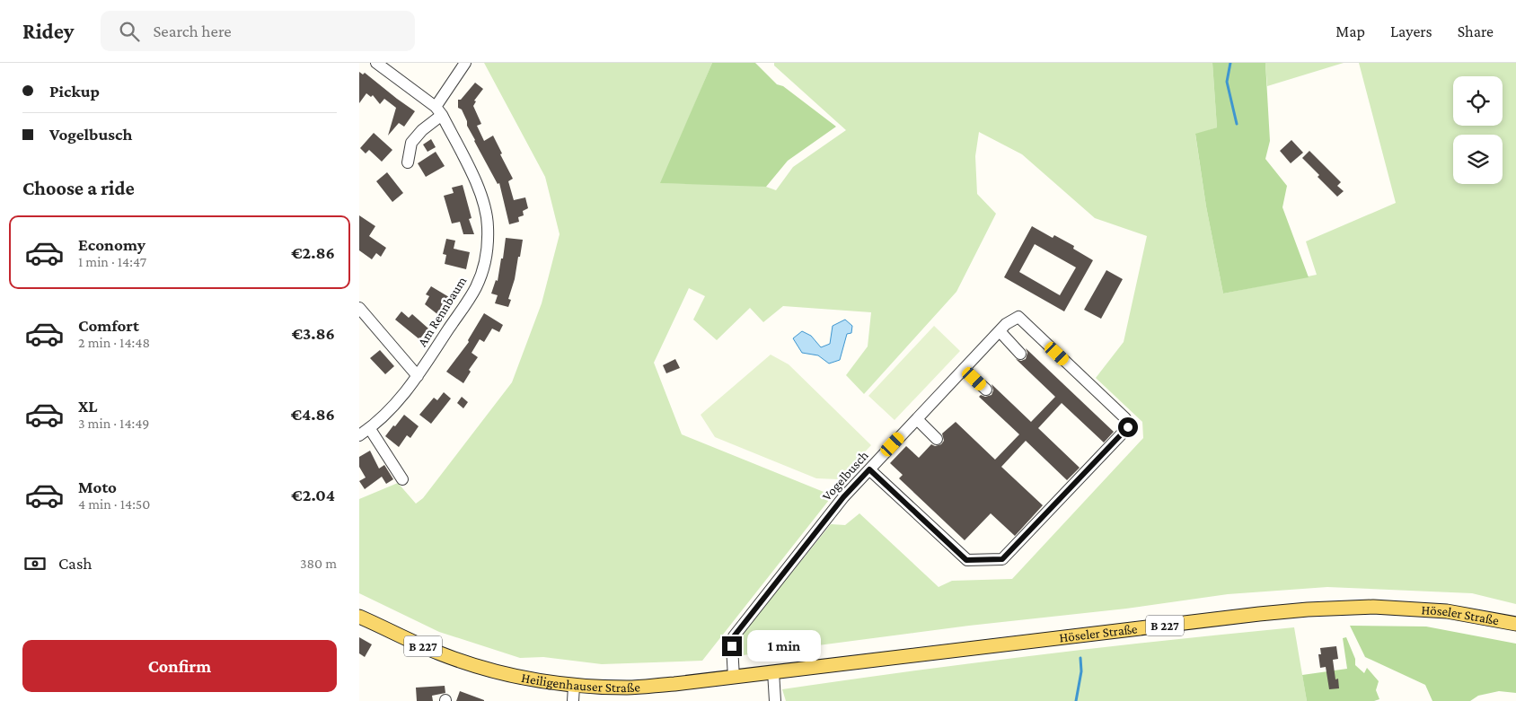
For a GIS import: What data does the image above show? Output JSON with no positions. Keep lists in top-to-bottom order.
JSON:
{
  "streets": {
    "main road": ["Höseler Straße", "B 227", "Heiligenhauser Straße"],
    "street": ["Am Rennbaum", "Vogelbusch"]
  },
  "crossings": [
    ["Vogelbusch", "Heiligenhauser Straße"],
    ["Höseler Straße", "Heiligenhauser Straße"]
  ],
  "page": {
    "header": "Ridey",
    "search": "Search here",
    "nav": ["Map", "Layers", "Share"],
    "banner": ["Pickup", "Vogelbusch"],
    "heading": "Choose a ride",
    "list": [
      {
        "name": "Economy",
        "note": "1 min · 14:47",
        "value": "€2.86"
      },
      {
        "name": "Comfort",
        "note": "2 min · 14:48",
        "value": "€3.86"
      },
      {
        "name": "XL",
        "note": "3 min · 14:49",
        "value": "€4.86"
      },
      {
        "name": "Moto",
        "note": "4 min · 14:50",
        "value": "€2.04"
      }
    ],
    "pay": ["Cash", "380 m"],
    "bubble": "1 min",
    "buttons": "Confirm"
  }
}
